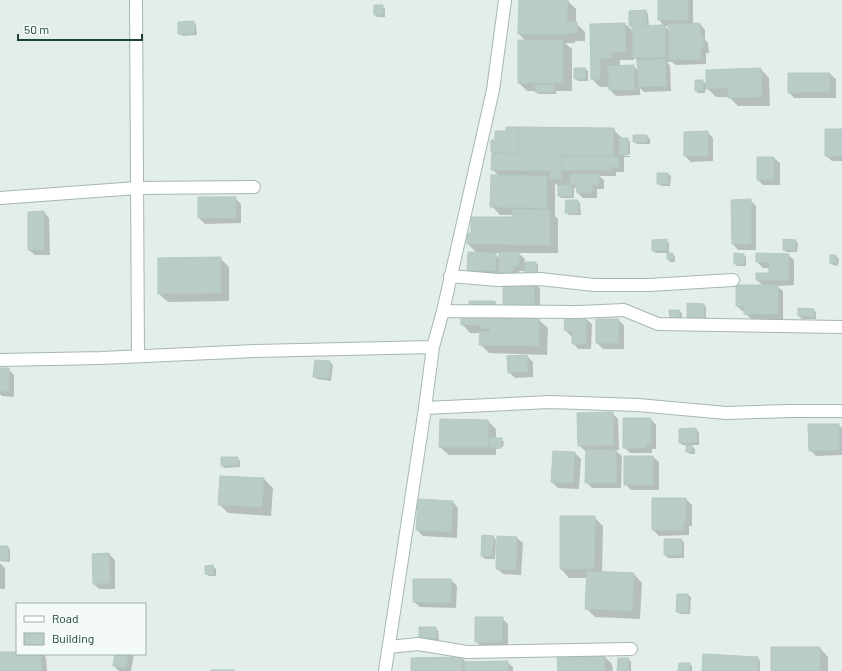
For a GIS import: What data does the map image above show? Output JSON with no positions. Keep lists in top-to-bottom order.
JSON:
{
  "legend": ["Road", "Building"],
  "scale_bar": "50 m"
}
